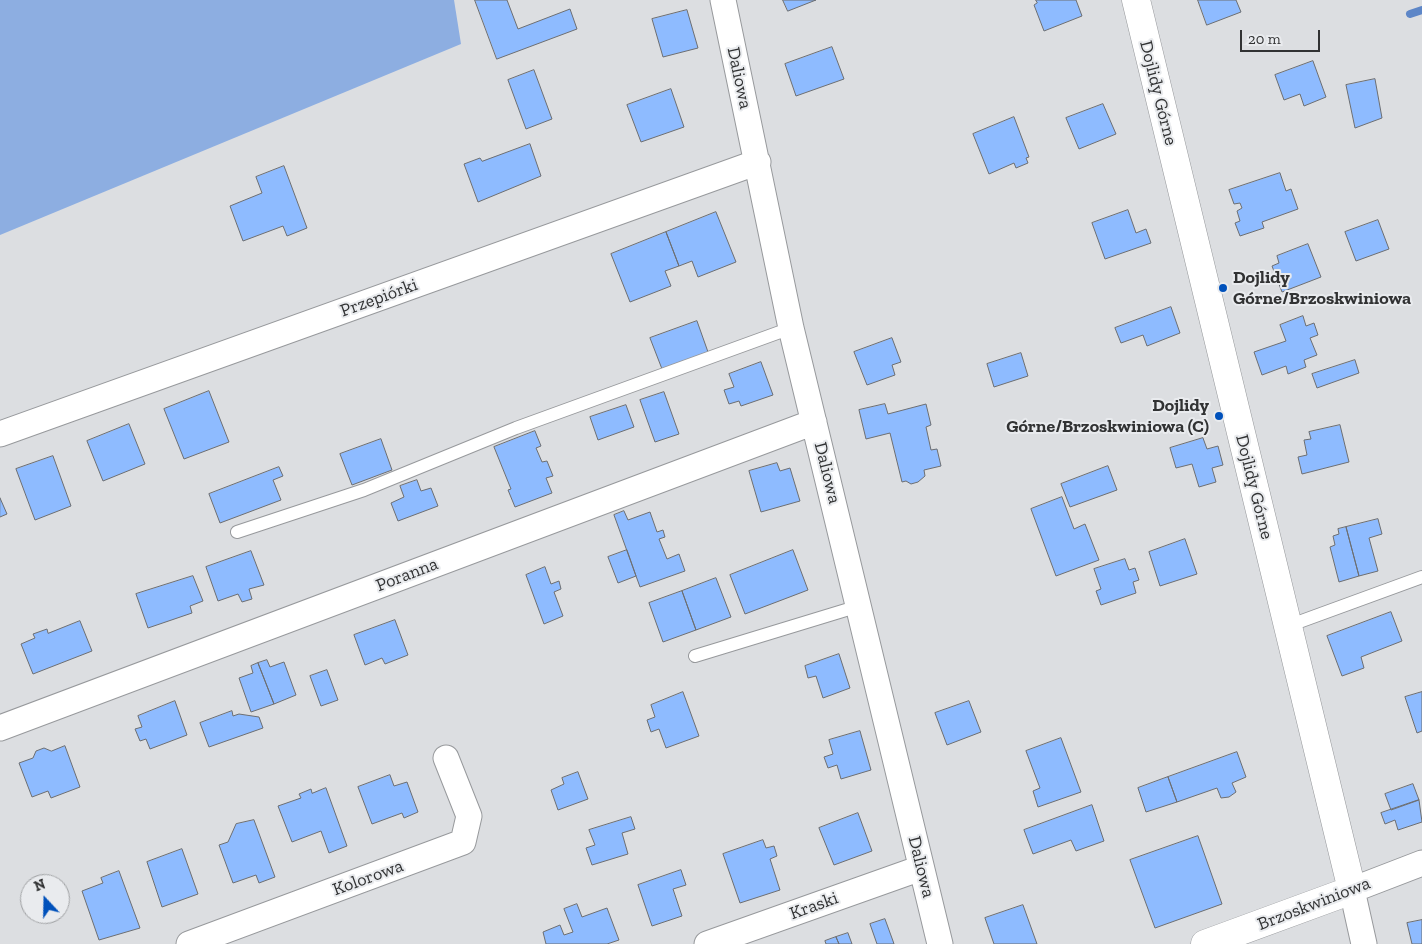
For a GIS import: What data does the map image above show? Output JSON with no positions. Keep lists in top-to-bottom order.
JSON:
{
  "streets": {
    "street": [
      "Daliowa",
      "Dojlidy Górne",
      "Przepiórki",
      "Poranna",
      "Kolorowa",
      "Brzoskwiniowa",
      "Kraski"
    ]
  },
  "crossings": [
    ["Daliowa", "Przepiórki"],
    ["Daliowa", "Poranna"],
    ["Daliowa", "Kraski"],
    ["Dojlidy Górne", "Brzoskwiniowa"]
  ],
  "places": ["Dojlidy Górne/Brzoskwiniowa", "Dojlidy Górne/Brzoskwiniowa (C)"],
  "scale_bar": "20 m",
  "north": "top"
}
